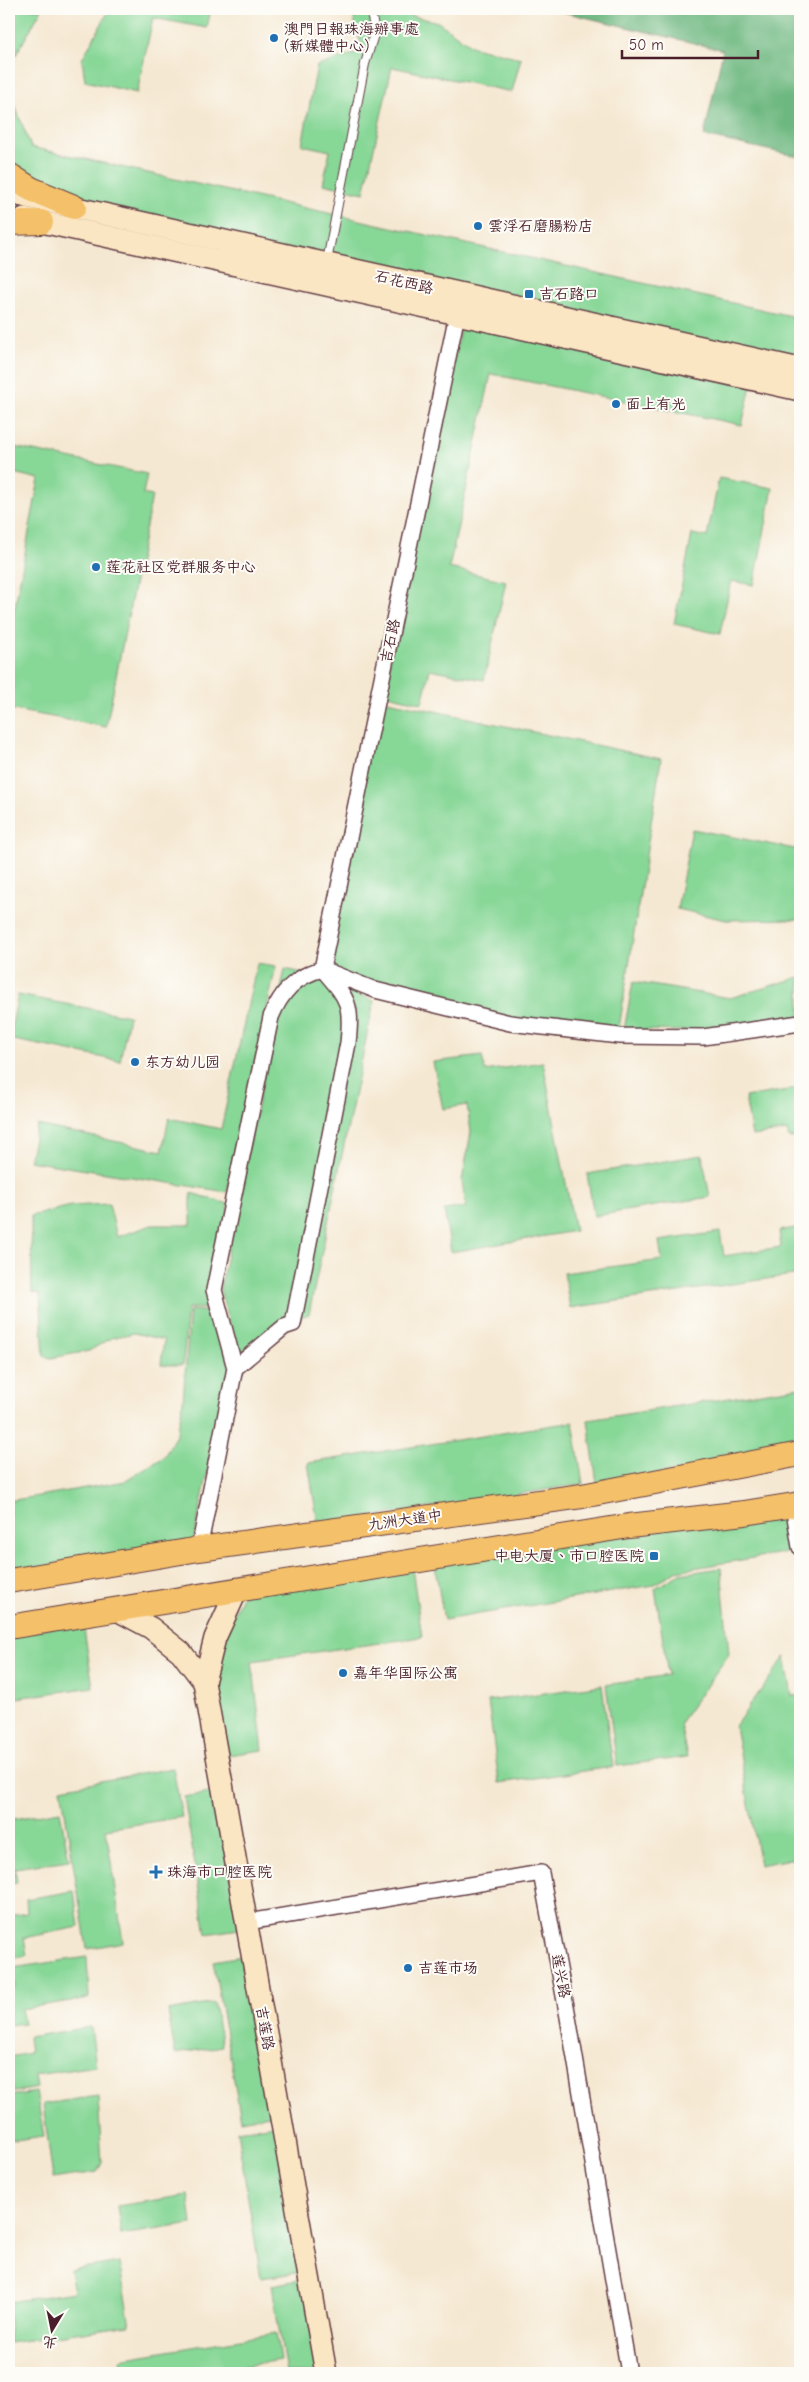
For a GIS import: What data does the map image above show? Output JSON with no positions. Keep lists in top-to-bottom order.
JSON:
{
  "streets": {
    "main road": ["石花西路", "九洲大道中", "吉莲路"],
    "street": ["吉石路", "莲兴路"]
  },
  "crossings": [
    ["石花西路", "吉石路"],
    ["莲兴路", "吉莲路"]
  ],
  "places": {
    "other": [
      "澳門日報珠海辦事處 (新媒體中心)",
      "雲浮石磨腸粉店",
      "面上有光",
      "莲花社区党群服务中心",
      "东方幼儿园",
      "嘉年华国际公寓",
      "吉莲市场"
    ],
    "transit": ["吉石路口", "中电大厦、市口腔医院"],
    "health": ["珠海市口腔医院"]
  },
  "scale_bar": "50 m",
  "north": "bottom"
}
